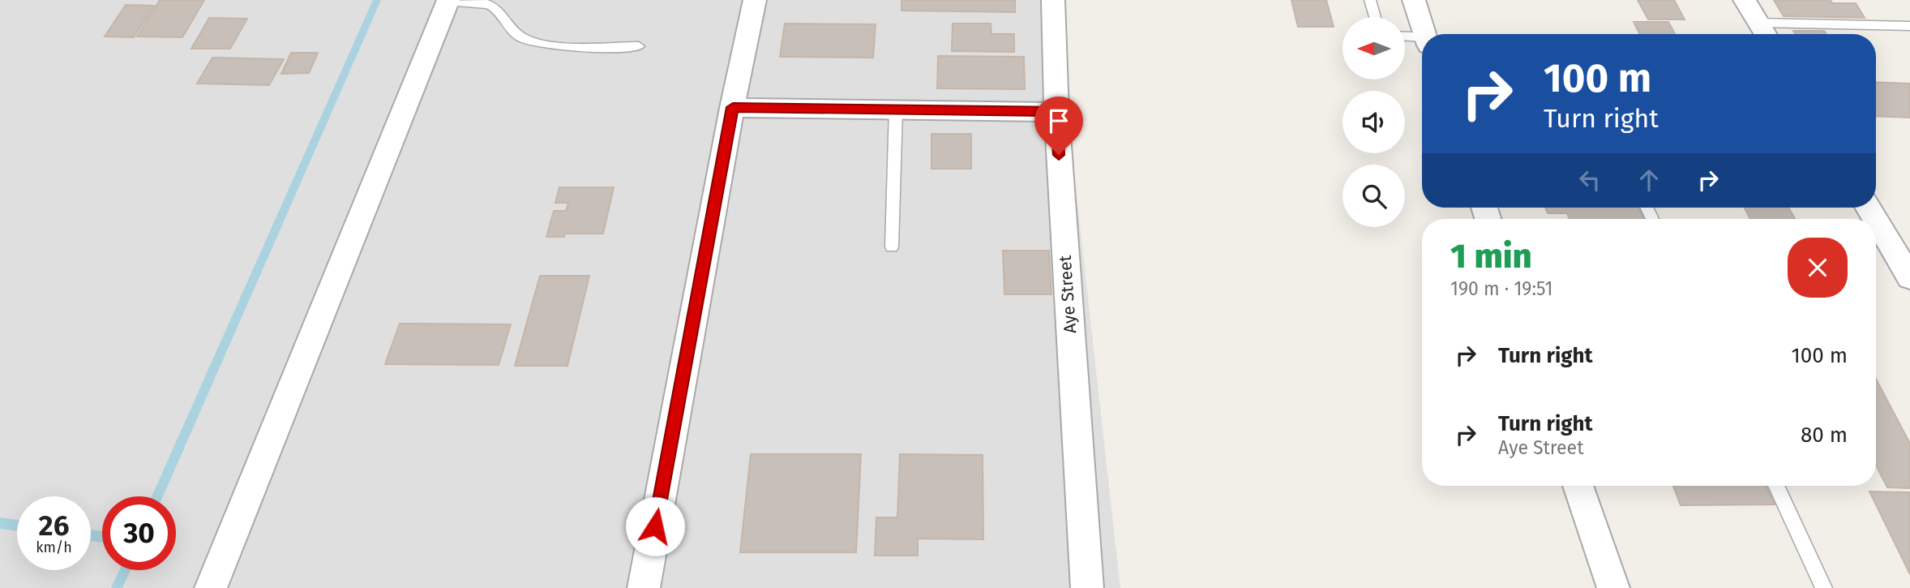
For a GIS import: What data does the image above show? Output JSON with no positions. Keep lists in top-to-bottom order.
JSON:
{
  "streets": {
    "street": ["Aye Street"]
  },
  "north": "left",
  "page": {
    "turn": ["100 m", "Turn right"],
    "heading": ["1 min", "190 m · 19:51"],
    "list": [
      {
        "name": "Turn right",
        "value": "100 m"
      },
      {
        "name": "Turn right",
        "note": "Aye Street",
        "value": "80 m"
      }
    ],
    "speed": "26 km/h",
    "limit": "30"
  }
}
